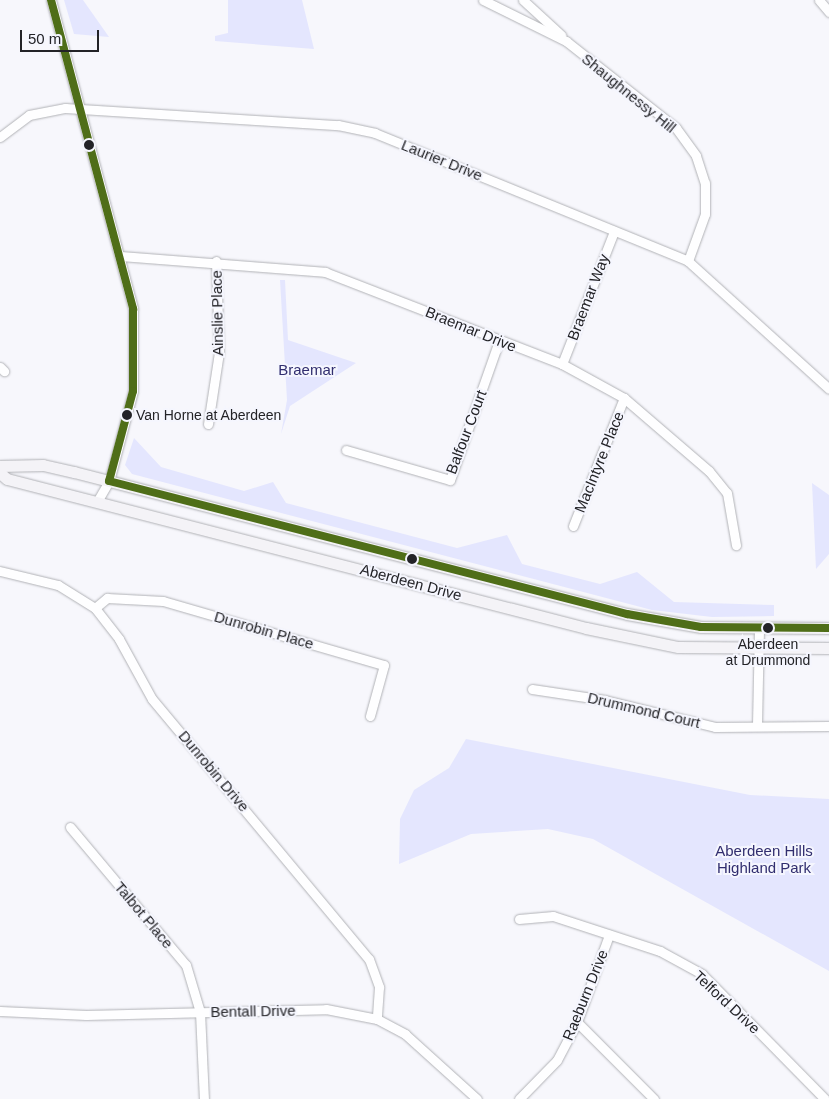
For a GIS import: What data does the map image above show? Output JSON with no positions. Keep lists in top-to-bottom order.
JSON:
{
  "streets": {
    "main road": ["Aberdeen Drive"],
    "street": [
      "Shaughnessy Hill",
      "Laurier Drive",
      "Braemar Way",
      "Ainslie Place",
      "Braemar Drive",
      "Balfour Court",
      "MacIntyre Place",
      "Dunrobin Place",
      "Drummond Court",
      "Dunrobin Drive",
      "Talbot Place",
      "Raeburn Drive",
      "Telford Drive",
      "Bentall Drive"
    ]
  },
  "crossings": [
    ["Shaughnessy Hill", "Laurier Drive"],
    ["Laurier Drive", "Braemar Way"],
    ["Braemar Way", "Braemar Drive"],
    ["Ainslie Place", "Braemar Drive"],
    ["Braemar Drive", "Balfour Court"],
    ["Braemar Drive", "MacIntyre Place"],
    ["Dunrobin Place", "Dunrobin Drive"],
    ["Dunrobin Drive", "Bentall Drive"],
    ["Talbot Place", "Bentall Drive"],
    ["Raeburn Drive", "Telford Drive"]
  ],
  "parks": ["Braemar", "Aberdeen Hills Highland Park"],
  "places": ["Van Horne at Aberdeen", "Aberdeen at Drummond"],
  "scale_bar": "50 m"
}
